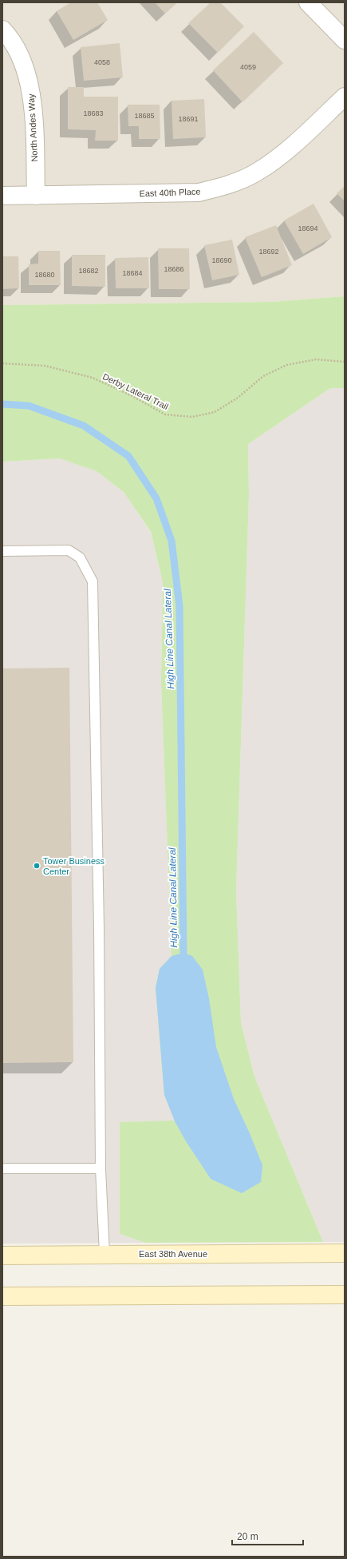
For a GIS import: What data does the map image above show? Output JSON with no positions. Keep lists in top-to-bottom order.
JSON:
{
  "streets": {
    "main road": ["East 38th Avenue"],
    "street": ["North Andes Way", "East 40th Place"],
    "path": ["Derby Lateral Trail"]
  },
  "crossings": [
    ["North Andes Way", "East 40th Place"]
  ],
  "water": ["High Line Canal Lateral"],
  "places": ["Tower Business Center"],
  "house_numbers": [
    "4058",
    "4059",
    "18683",
    "18685",
    "18691",
    "18694",
    "18692",
    "18690",
    "18686",
    "18682",
    "18684",
    "18680"
  ],
  "scale_bar": "20 m"
}
